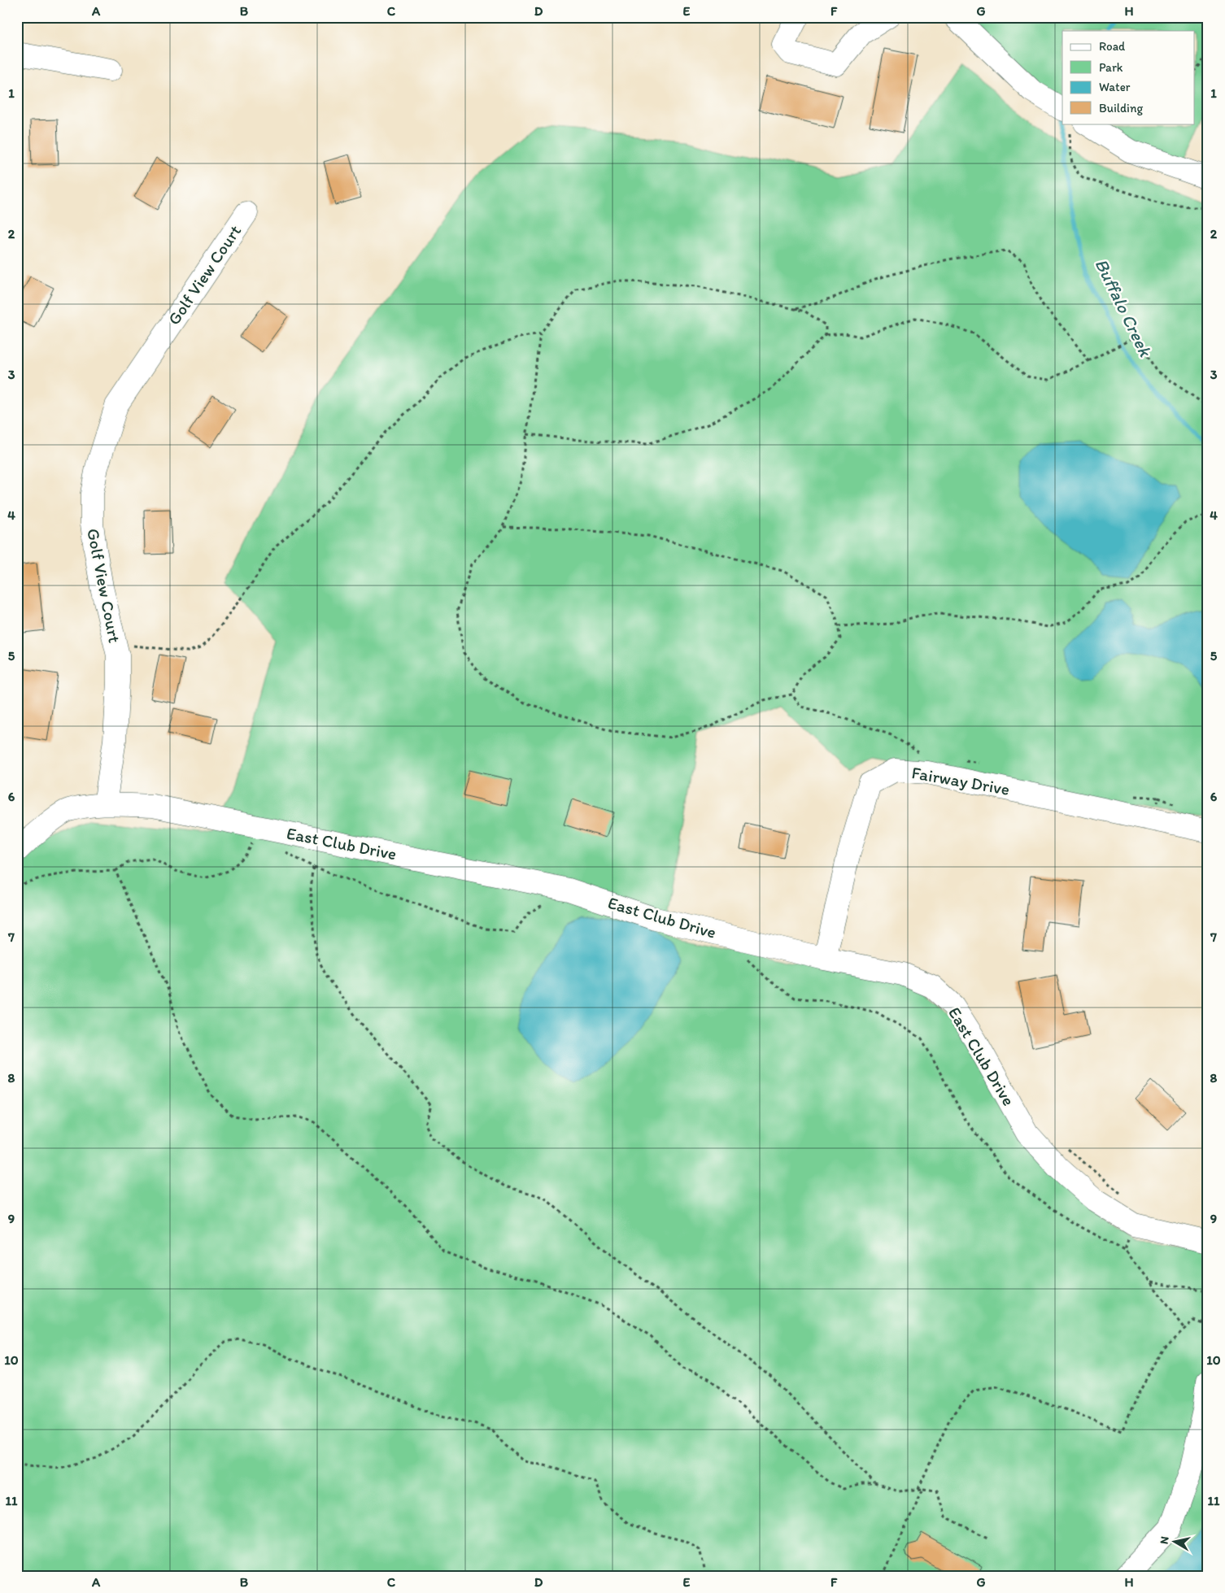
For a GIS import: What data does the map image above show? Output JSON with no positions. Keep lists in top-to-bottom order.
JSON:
{
  "streets": {
    "street": ["Golf View Court", "Fairway Drive", "East Club Drive"]
  },
  "crossings": [
    ["Golf View Court", "East Club Drive"],
    ["Fairway Drive", "East Club Drive"]
  ],
  "water": ["Buffalo Creek"],
  "legend": [
    "Road",
    "Park",
    "Water",
    "Building"
  ],
  "north": "left",
  "grid": {
    "columns": [
      "A",
      "B",
      "C",
      "D",
      "E",
      "F",
      "G",
      "H"
    ],
    "rows": [
      "1",
      "2",
      "3",
      "4",
      "5",
      "6",
      "7",
      "8",
      "9",
      "10",
      "11"
    ]
  }
}
